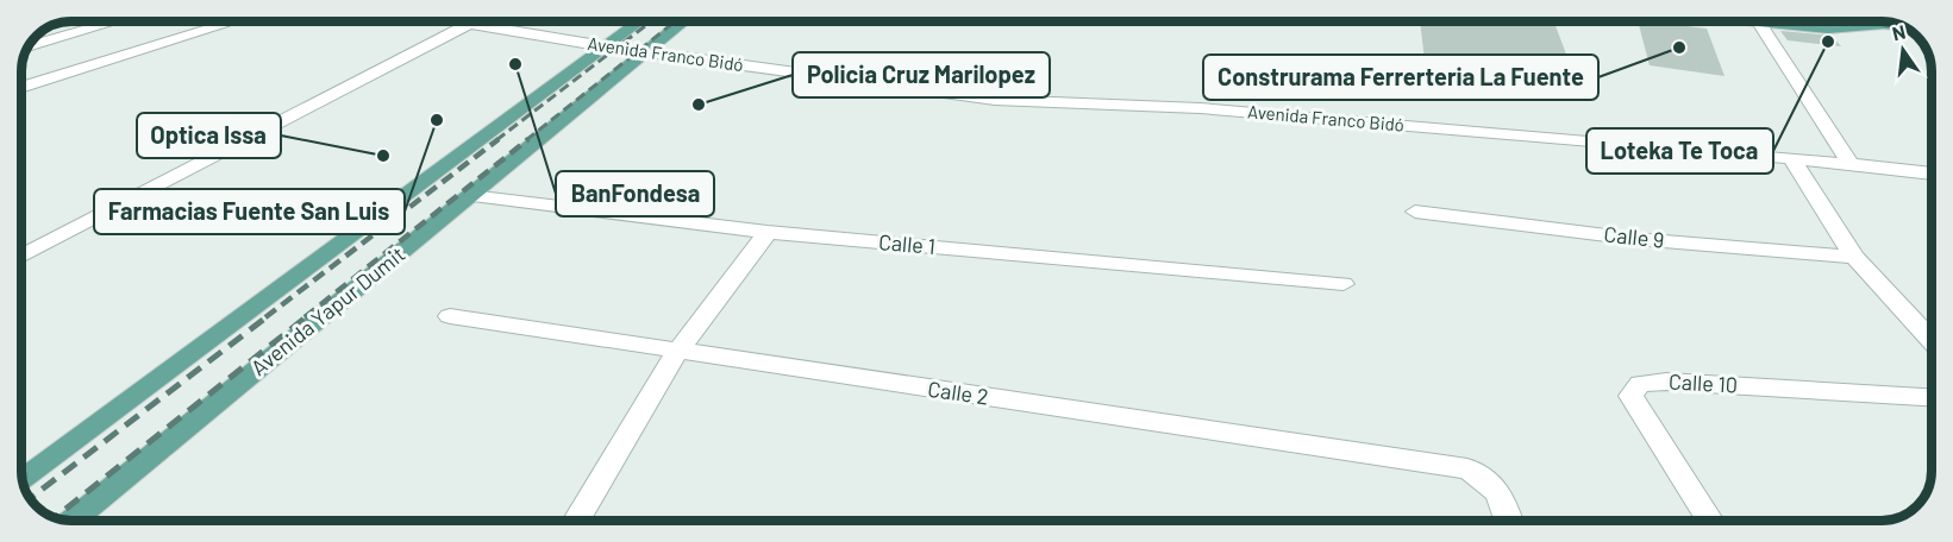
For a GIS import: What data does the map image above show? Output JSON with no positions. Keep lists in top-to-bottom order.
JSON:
{
  "streets": {
    "main road": ["Avenida Yapur Dumit"],
    "street": [
      "Avenida Franco Bidó",
      "Calle 9",
      "Calle 1",
      "Calle 10",
      "Calle 2"
    ]
  },
  "crossings": [
    ["Avenida Franco Bidó", "Avenida Yapur Dumit"],
    ["Calle 1", "Avenida Yapur Dumit"]
  ],
  "places": [
    "Loteka Te Toca",
    "Construrama Ferrerteria La Fuente",
    "BanFondesa",
    "Policia Cruz Marilopez",
    "Farmacias Fuente San Luis",
    "Optica Issa"
  ],
  "north": "top"
}
